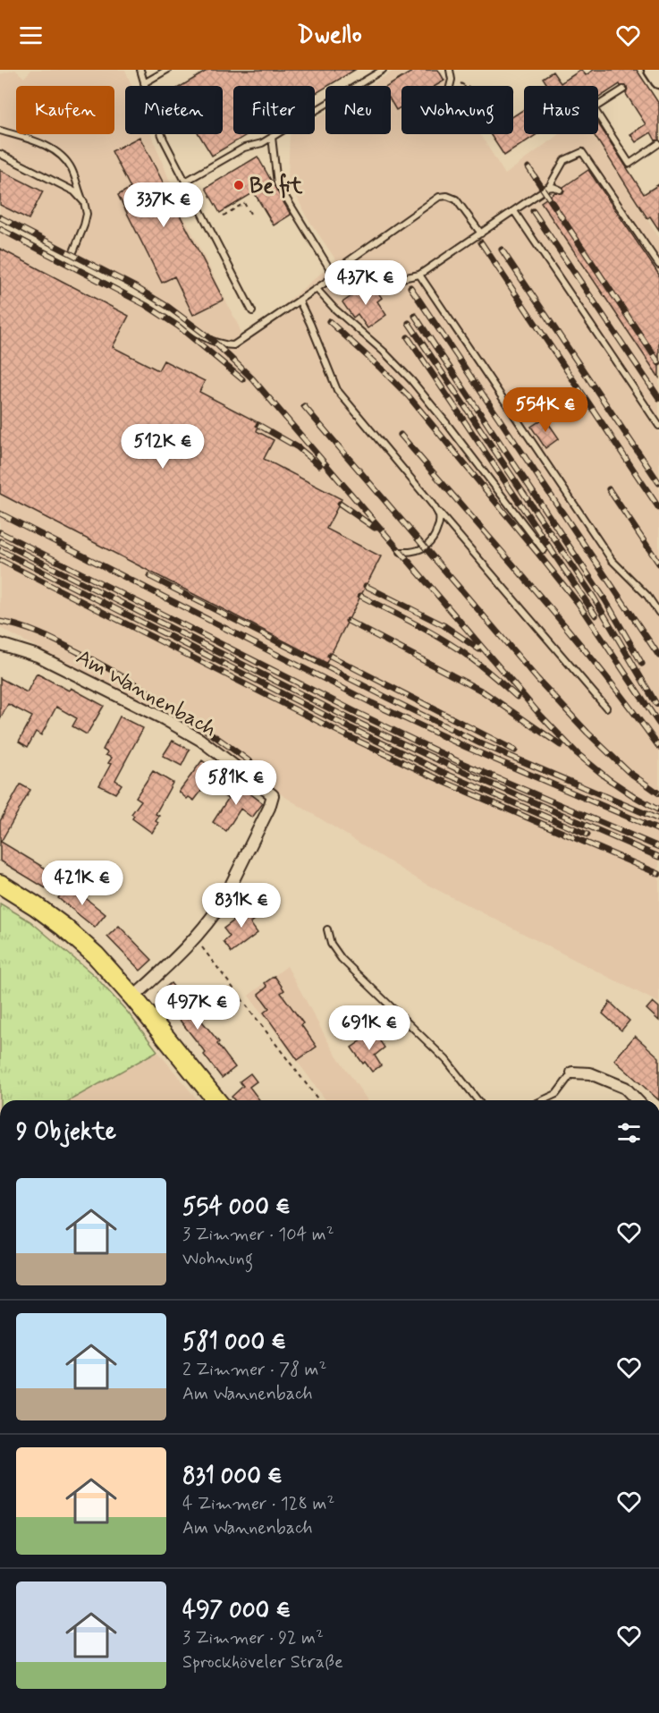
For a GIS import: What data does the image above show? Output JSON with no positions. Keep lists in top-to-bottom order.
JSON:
{
  "streets": {
    "street": ["Am Wannenbach"]
  },
  "places": ["Be fit"],
  "page": {
    "header": "Dwello",
    "chip": [
      "Kaufen",
      "Mieten",
      "Filter",
      "Neu",
      "Wohnung",
      "Haus"
    ],
    "price": [
      "337K €",
      "437K €",
      "554K €",
      "512K €",
      "581K €",
      "421K €",
      "831K €",
      "497K €",
      "691K €"
    ],
    "heading": "9 Objekte",
    "list": [
      {
        "name": "554 000 €",
        "note": "3 Zimmer · 104 m² · Wohnung"
      },
      {
        "name": "581 000 €",
        "note": "2 Zimmer · 78 m² · Am Wannenbach"
      },
      {
        "name": "831 000 €",
        "note": "4 Zimmer · 128 m² · Am Wannenbach"
      },
      {
        "name": "497 000 €",
        "note": "3 Zimmer · 92 m² · Sprockhöveler Straße"
      }
    ]
  }
}
